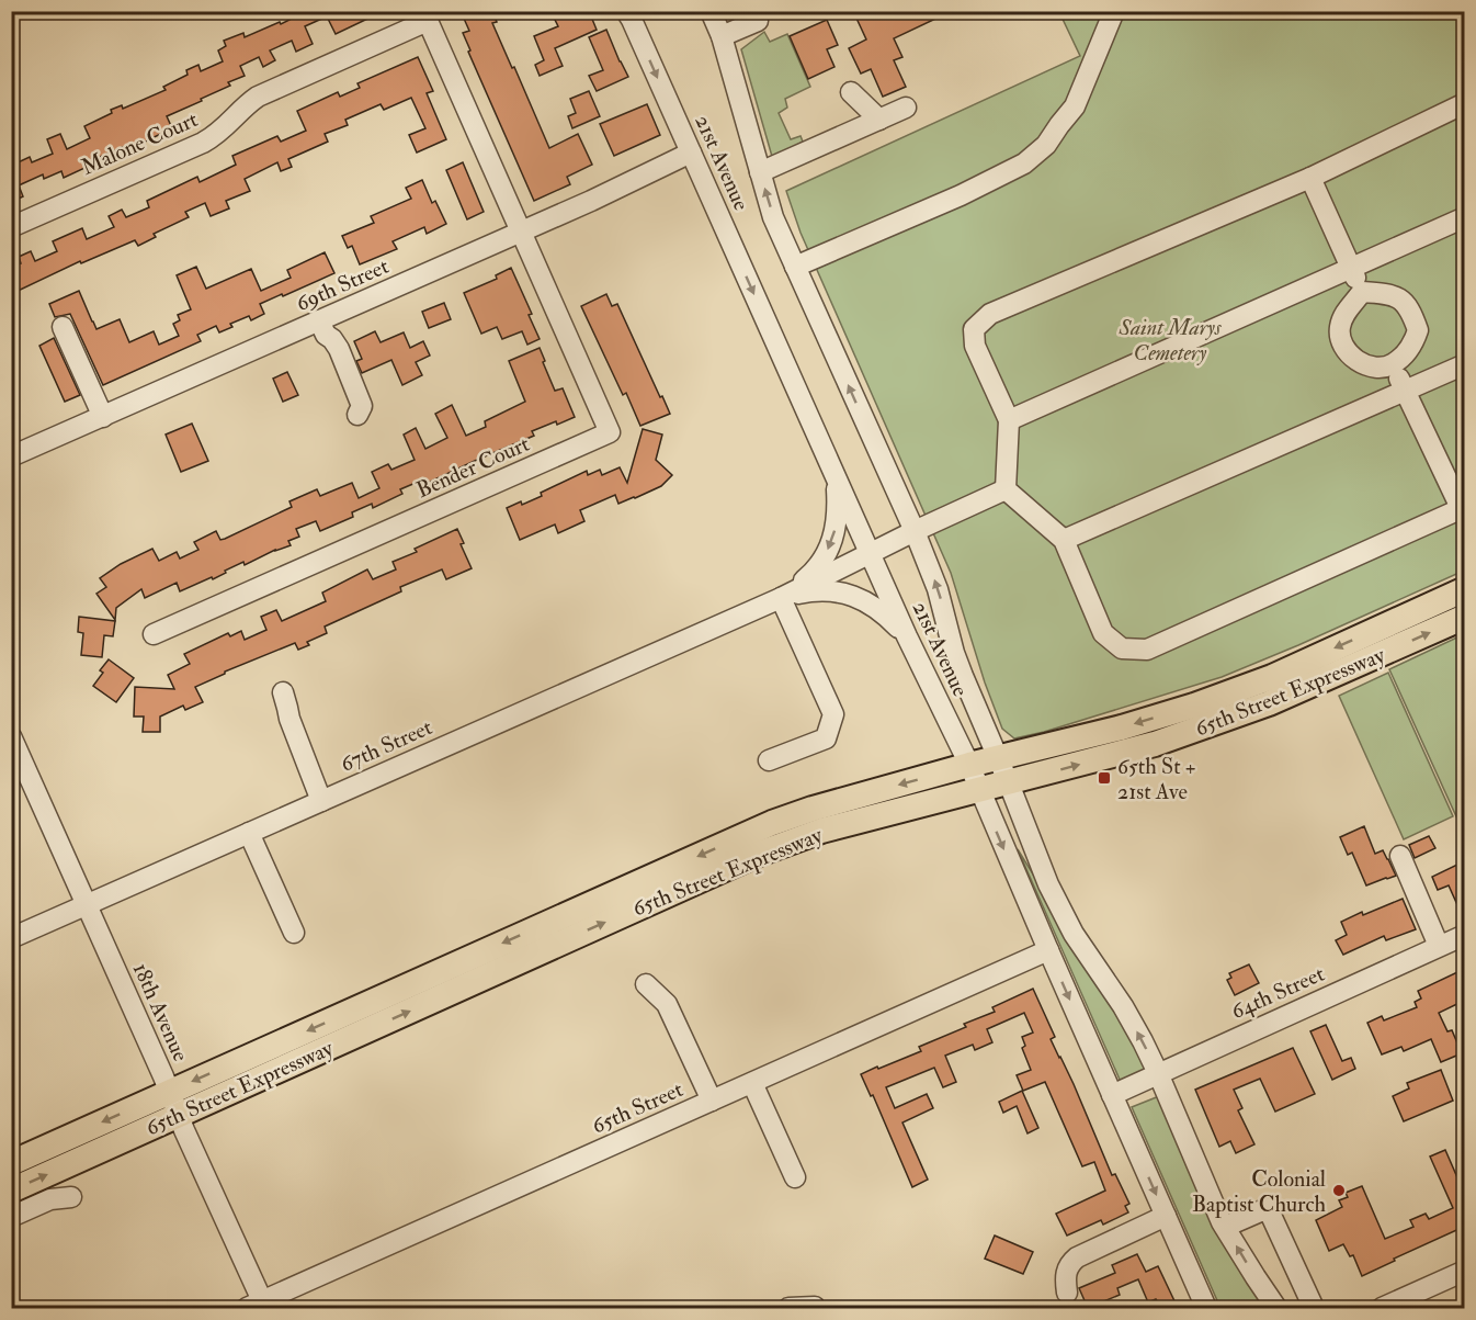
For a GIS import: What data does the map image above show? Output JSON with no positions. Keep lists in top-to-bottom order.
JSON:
{
  "streets": {
    "main road": ["65th Street Expressway"],
    "street": [
      "Malone Court",
      "21st Avenue",
      "69th Street",
      "Bender Court",
      "67th Street",
      "64th Street",
      "18th Avenue",
      "65th Street"
    ]
  },
  "crossings": [
    ["Malone Court", "69th Street"],
    ["Malone Court", "Bender Court"],
    ["21st Avenue", "69th Street"],
    ["21st Avenue", "65th Street Expressway"],
    ["21st Avenue", "67th Street"],
    ["21st Avenue", "64th Street"],
    ["21st Avenue", "65th Street"],
    ["69th Street", "Bender Court"],
    ["65th Street Expressway", "18th Avenue"],
    ["67th Street", "18th Avenue"],
    ["18th Avenue", "65th Street"]
  ],
  "parks": ["Saint Marys Cemetery"],
  "places": {
    "transit": ["65th St + 21st Ave"],
    "other": ["Colonial Baptist Church"]
  }
}
